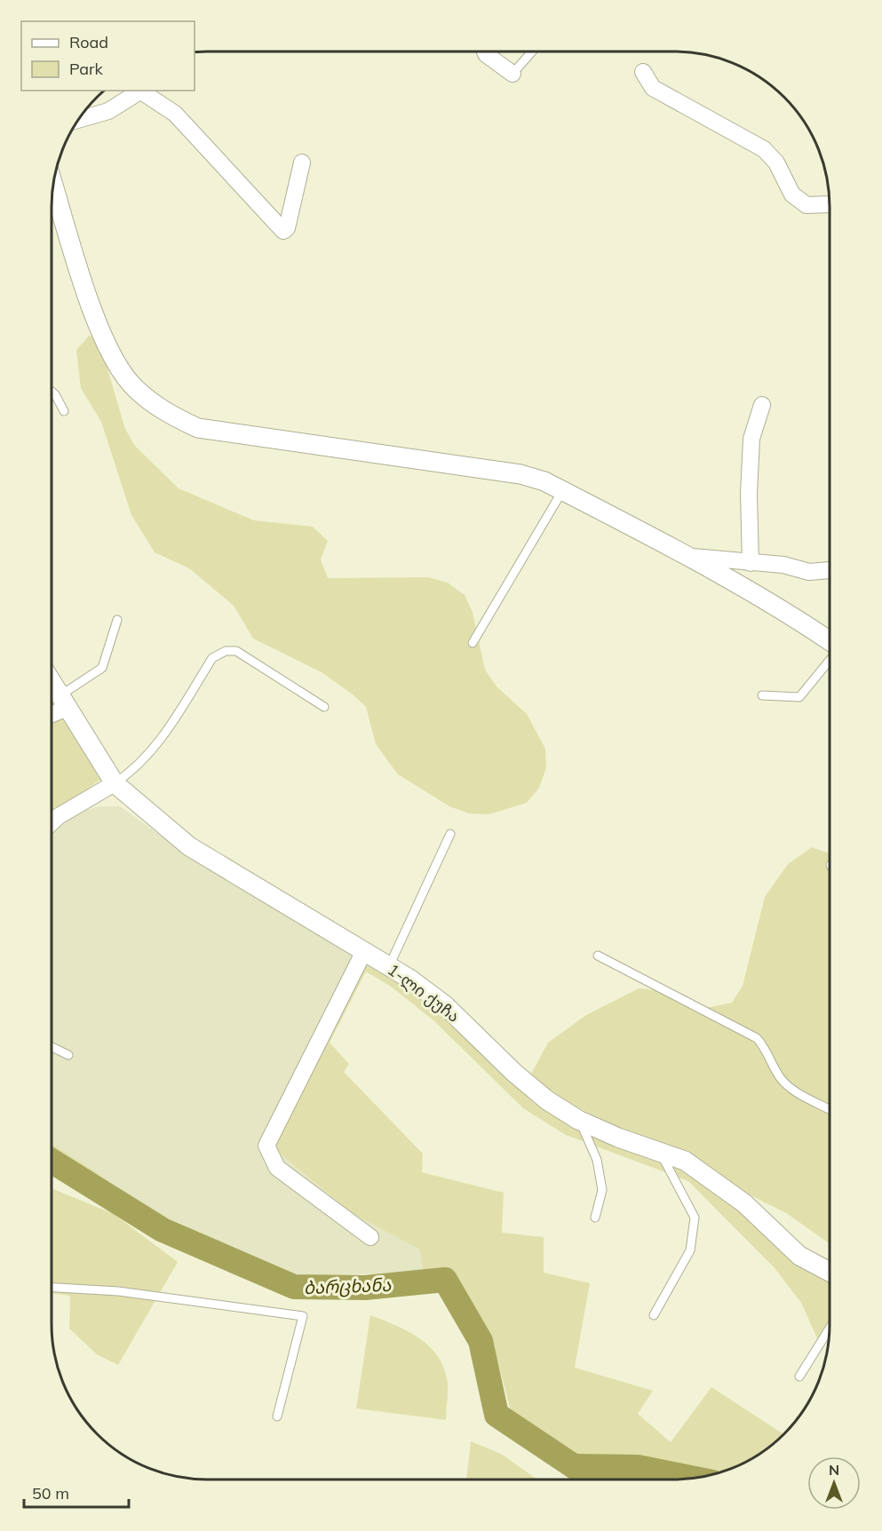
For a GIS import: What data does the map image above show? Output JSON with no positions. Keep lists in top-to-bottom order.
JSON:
{
  "streets": {
    "street": ["1-ლი ქუჩა"]
  },
  "water": ["ბარცხანა"],
  "legend": ["Road", "Park"],
  "scale_bar": "50 m",
  "north": "top"
}
